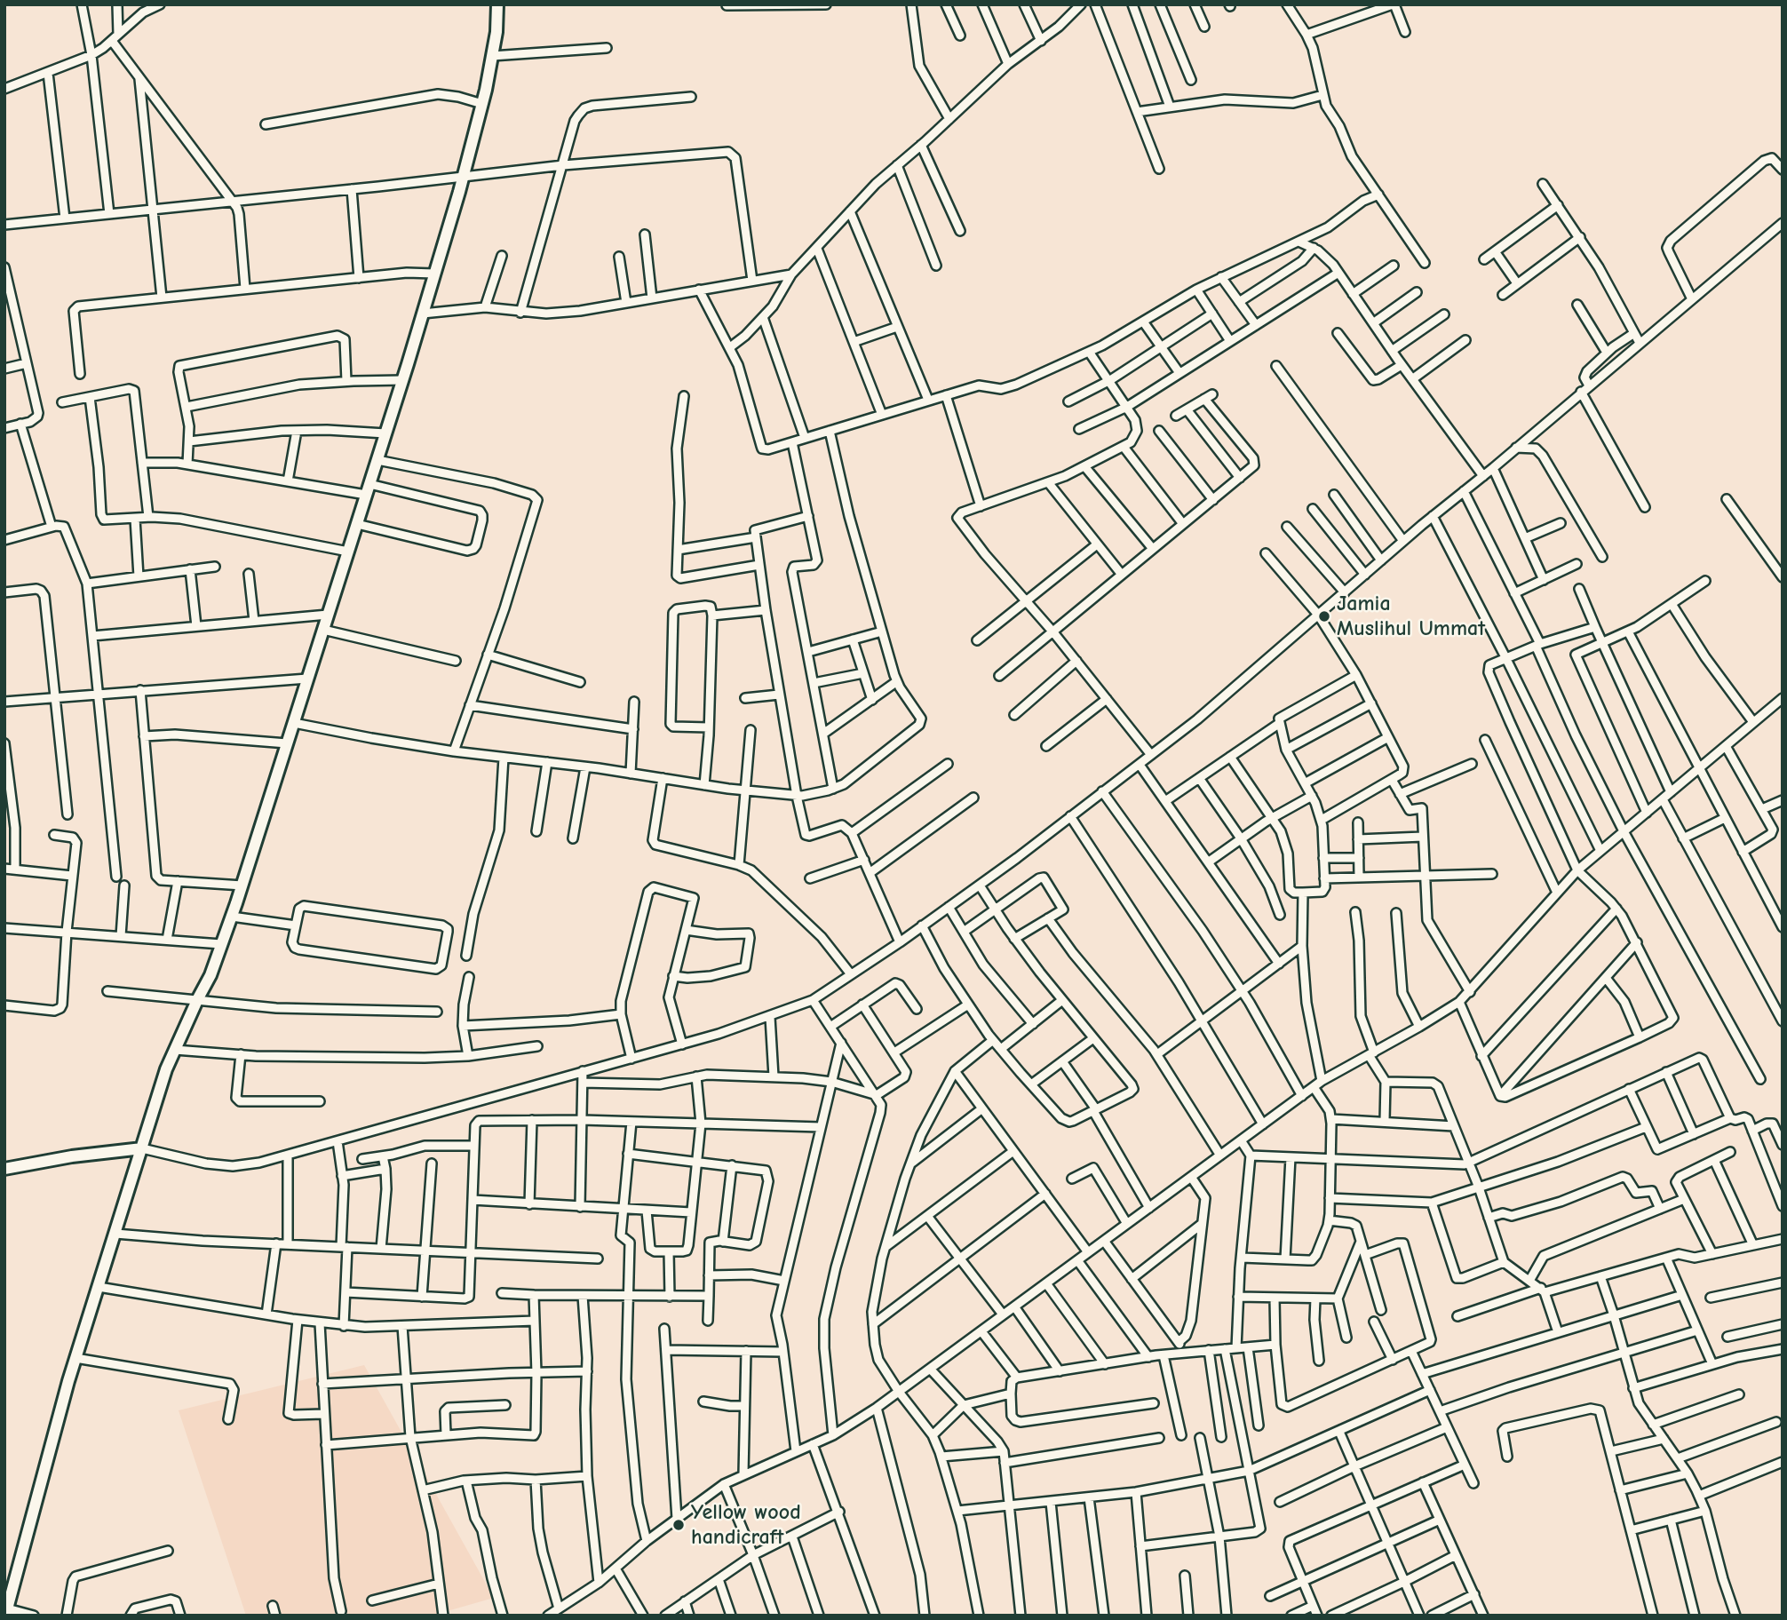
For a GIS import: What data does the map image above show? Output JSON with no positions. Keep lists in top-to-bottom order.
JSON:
{
  "places": ["Jamia Muslihul Ummat", "Yellow wood handicraft"]
}
